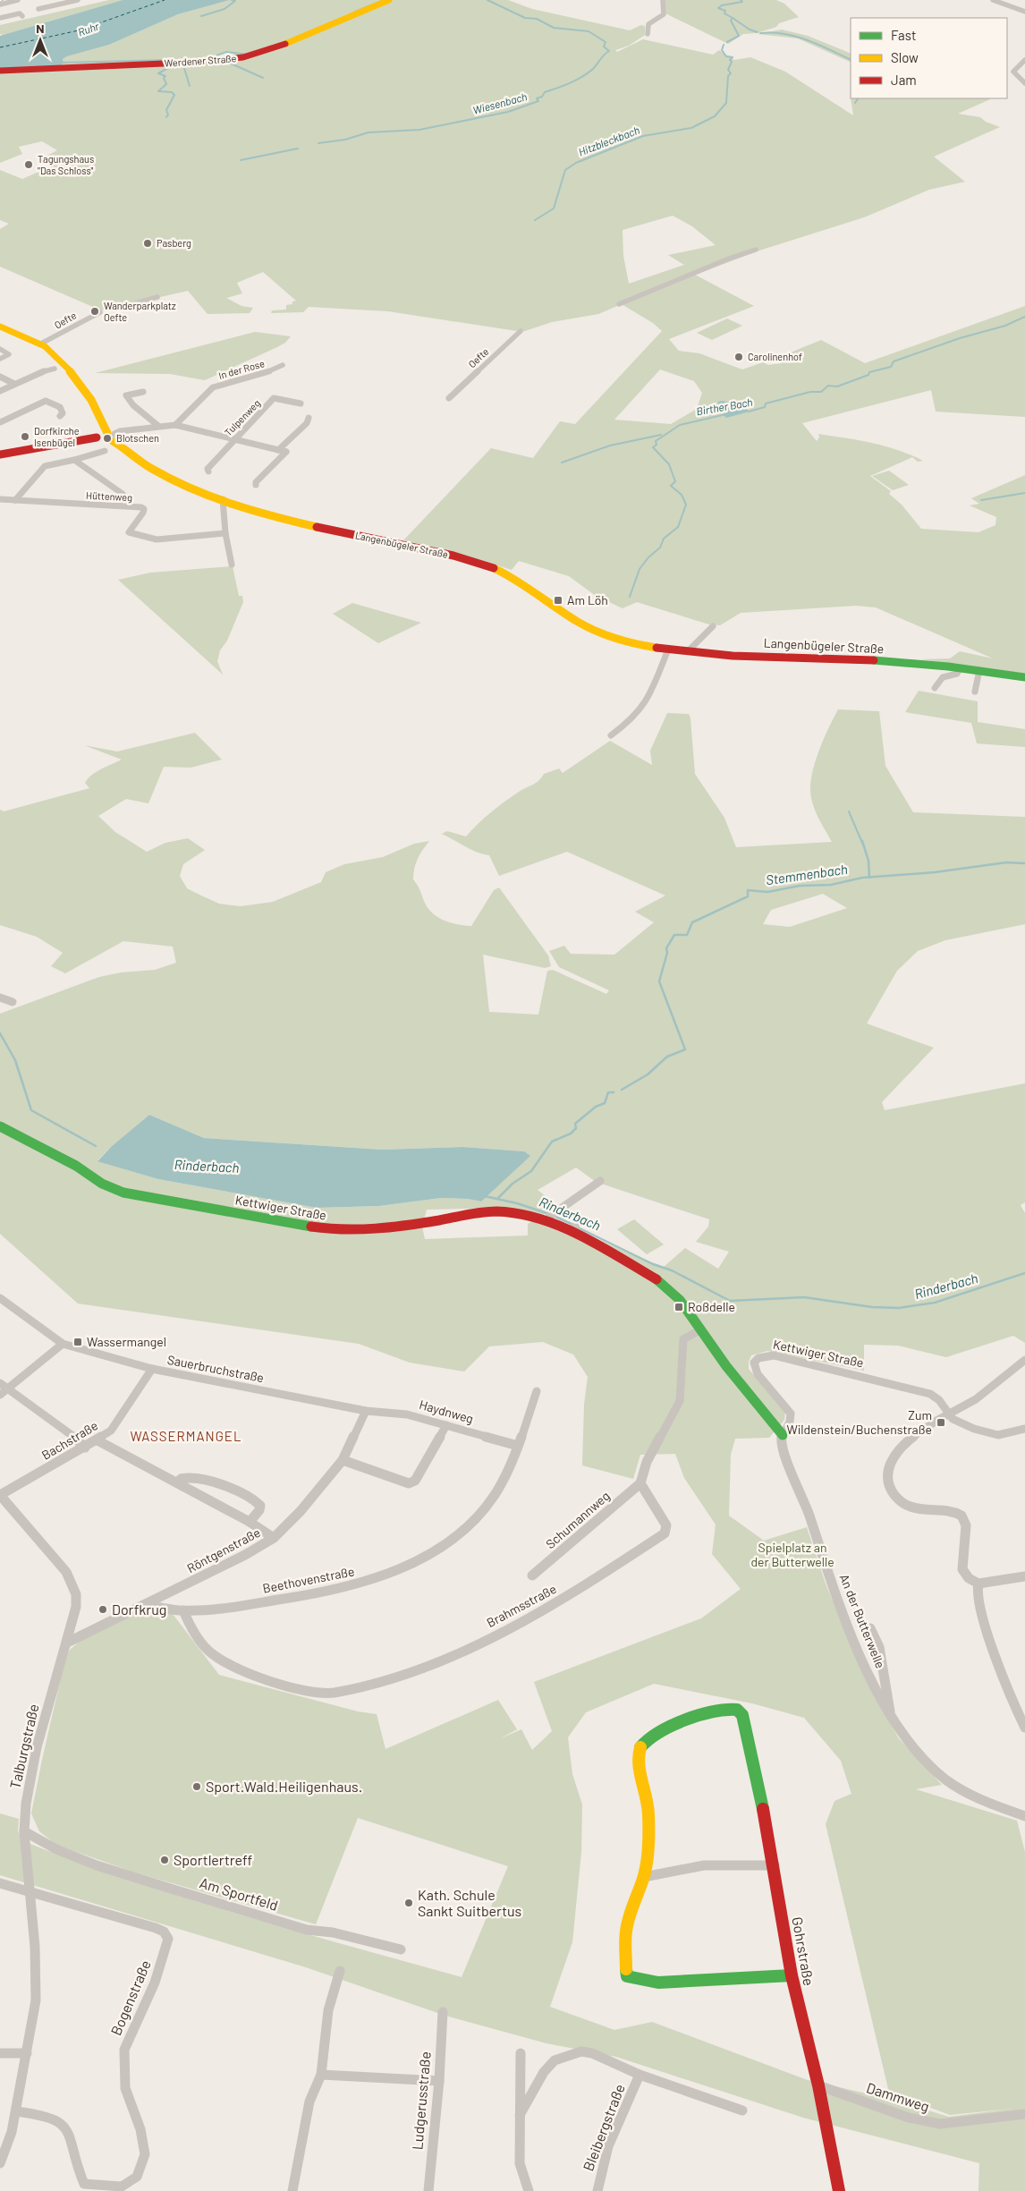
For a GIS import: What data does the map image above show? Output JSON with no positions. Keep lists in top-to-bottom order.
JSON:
{
  "streets": {
    "main road": [
      "Werdener Straße",
      "Langenbügeler Straße",
      "Kettwiger Straße",
      "Gohrstraße"
    ],
    "street": [
      "Oefte",
      "In der Rose",
      "Tulpenweg",
      "Hüttenweg",
      "Sauerbruchstraße",
      "Haydnweg",
      "Bachstraße",
      "Schumannweg",
      "Röntgenstraße",
      "Beethovenstraße",
      "Brahmsstraße",
      "An der Butterwelle",
      "Talburgstraße",
      "Am Sportfeld",
      "Bogenstraße",
      "Dammweg",
      "Ludgerusstraße",
      "Bleibergstraße"
    ]
  },
  "crossings": [
    ["Kettwiger Straße", "An der Butterwelle"],
    ["Sauerbruchstraße", "Haydnweg"],
    ["Sauerbruchstraße", "Bachstraße"],
    ["Sauerbruchstraße", "Röntgenstraße"],
    ["Haydnweg", "Röntgenstraße"],
    ["Haydnweg", "Beethovenstraße"],
    ["Bachstraße", "Talburgstraße"],
    ["Schumannweg", "Brahmsstraße"],
    ["Röntgenstraße", "Beethovenstraße"],
    ["Röntgenstraße", "Talburgstraße"],
    ["Beethovenstraße", "Brahmsstraße"],
    ["Talburgstraße", "Am Sportfeld"],
    ["Talburgstraße", "Bogenstraße"],
    ["Gohrstraße", "Dammweg"]
  ],
  "districts": ["WASSERMANGEL"],
  "water": [
    "Ruhr",
    "Wiesenbach",
    "Hitzbleckbach",
    "Birther Bach",
    "Stemmenbach",
    "Rinderbach"
  ],
  "parks": ["Spielplatz an der Butterwelle"],
  "places": {
    "other": [
      "Tagungshaus \"Das Schloss\"",
      "Pasberg",
      "Wanderparkplatz Oefte",
      "Carolinenhof",
      "Dorfkirche Isenbügel",
      "Blotschen",
      "Dorfkrug",
      "Sport.Wald.Heiligenhaus.",
      "Sportlertreff",
      "Kath. Schule Sankt Suitbertus"
    ],
    "transit": [
      "Am Löh",
      "Roßdelle",
      "Wassermangel",
      "Zum Wildenstein/Buchenstraße"
    ]
  },
  "legend": ["Fast", "Slow", "Jam"],
  "north": "top"
}
